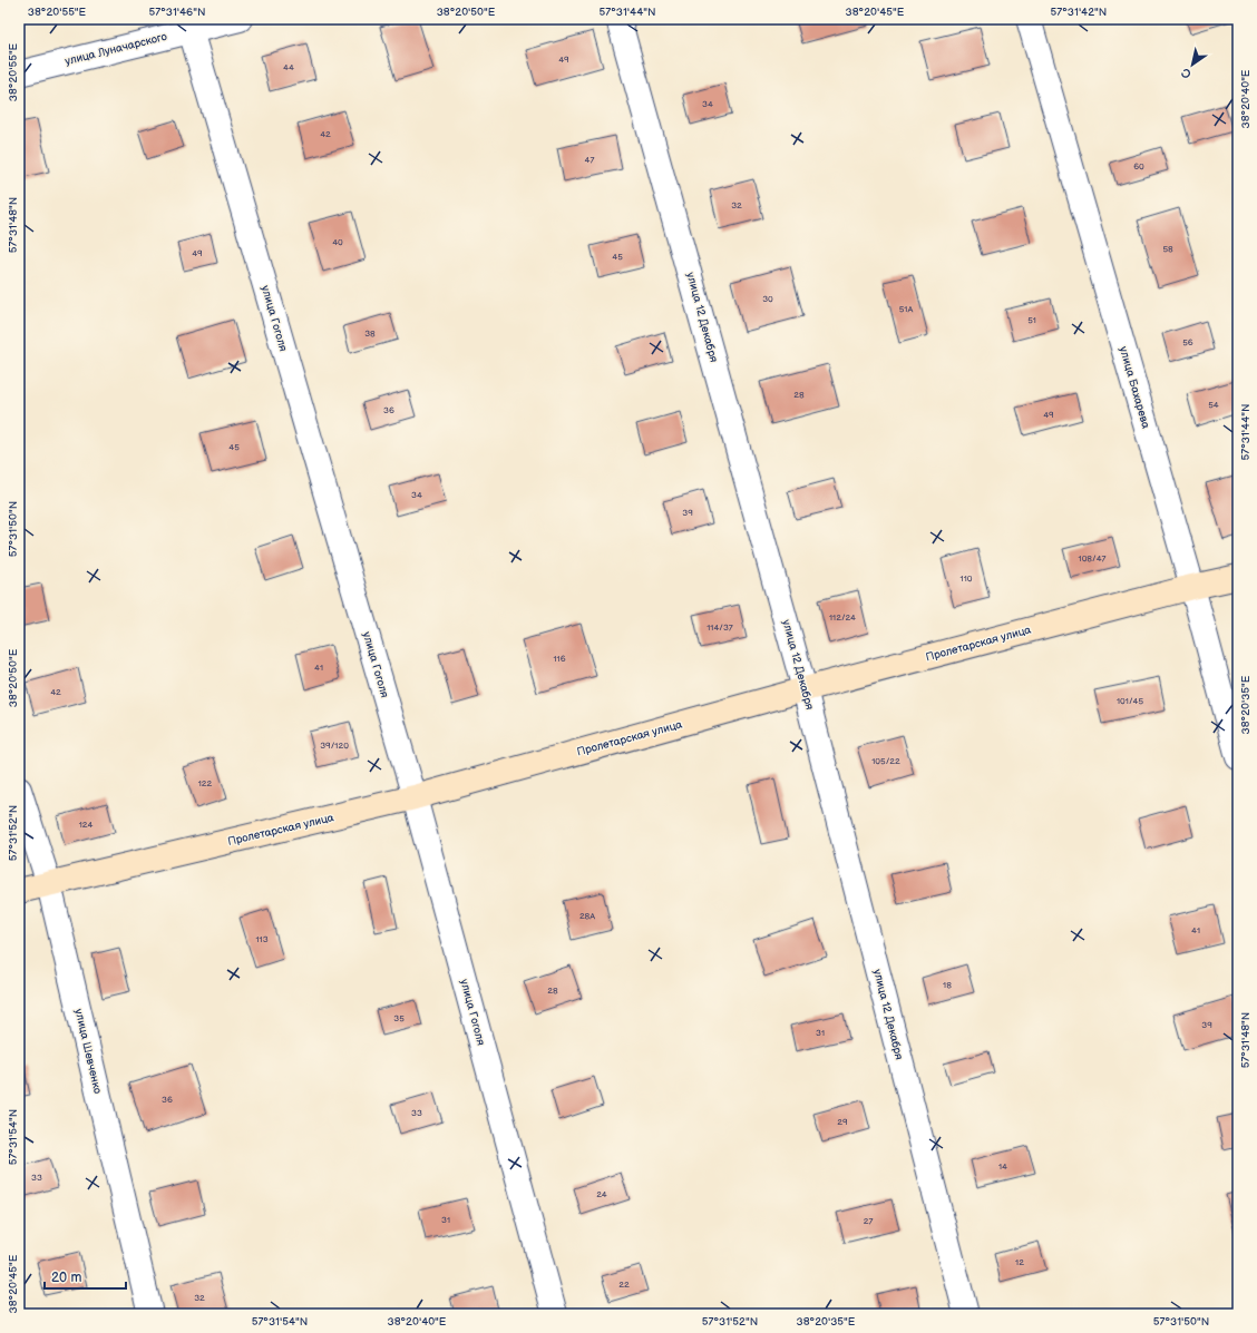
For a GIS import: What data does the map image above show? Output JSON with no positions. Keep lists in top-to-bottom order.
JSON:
{
  "streets": {
    "main road": ["Пролетарская улица"],
    "street": [
      "улица Луначарского",
      "улица 12 Декабря",
      "улица Гоголя",
      "улица Бахарева",
      "улица Шевченко"
    ]
  },
  "crossings": [
    ["улица Луначарского", "улица Гоголя"],
    ["улица 12 Декабря", "Пролетарская улица"],
    ["улица Гоголя", "Пролетарская улица"],
    ["улица Бахарева", "Пролетарская улица"],
    ["Пролетарская улица", "улица Шевченко"]
  ],
  "house_numbers": [
    "49",
    "44",
    "34",
    "42",
    "47",
    "60",
    "32",
    "40",
    "58",
    "49",
    "45",
    "30",
    "51А",
    "51",
    "38",
    "56",
    "28",
    "54",
    "36",
    "49",
    "45",
    "34",
    "39",
    "108/47",
    "110",
    "112/24",
    "114/37",
    "116",
    "41",
    "42",
    "101/45",
    "39/120",
    "105/22",
    "122",
    "124",
    "28А",
    "41",
    "113",
    "18",
    "28",
    "35",
    "39",
    "31",
    "36",
    "33",
    "29",
    "14",
    "33",
    "24",
    "31",
    "27",
    "12",
    "22",
    "32"
  ],
  "scale_bar": "20 m",
  "north": "bottom left",
  "coordinates": [
    "38°20'55\"E",
    "57°31'46\"N",
    "38°20'50\"E",
    "57°31'44\"N",
    "38°20'45\"E",
    "57°31'42\"N",
    "38°20'40\"E",
    "57°31'48\"N",
    "57°31'50\"N",
    "38°20'35\"E",
    "57°31'52\"N",
    "57°31'54\"N"
  ]
}
